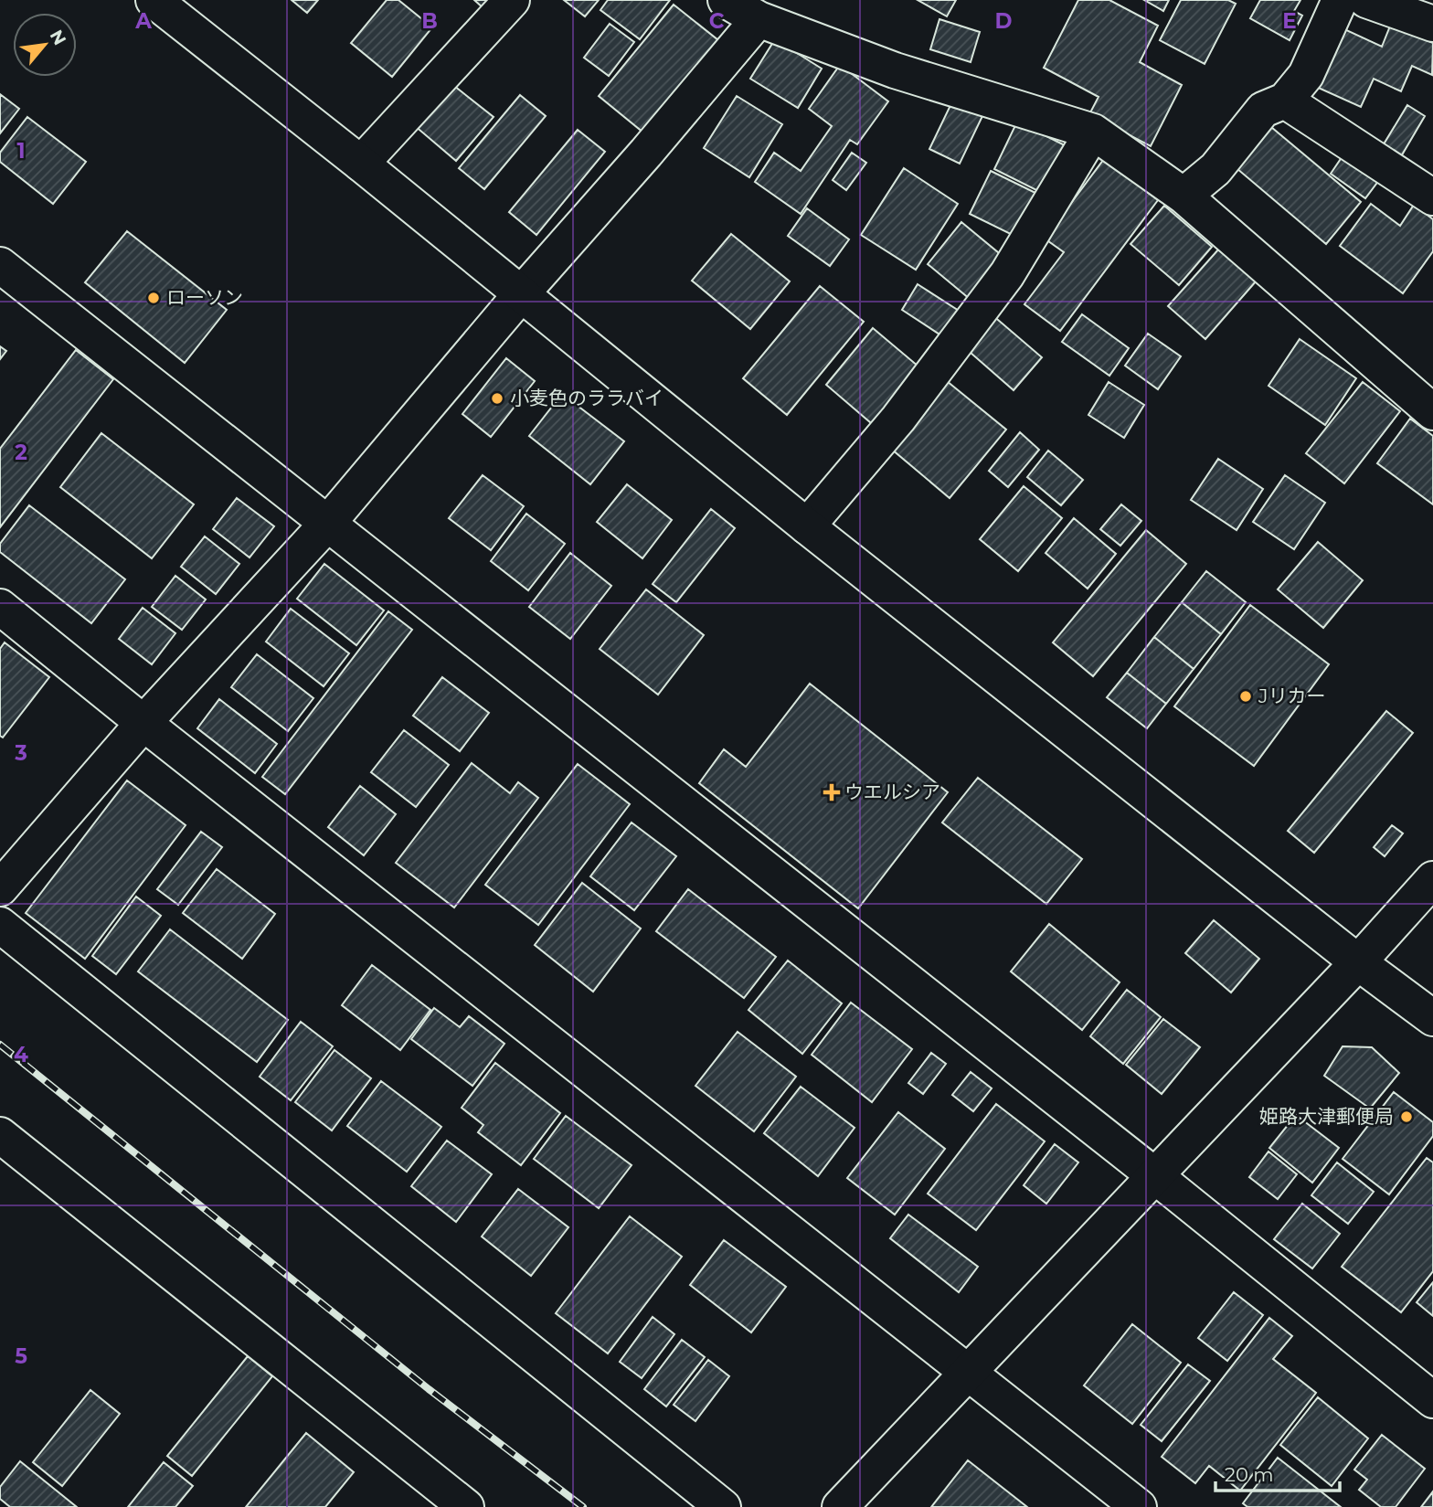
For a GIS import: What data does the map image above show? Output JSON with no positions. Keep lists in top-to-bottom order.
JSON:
{
  "places": {
    "other": [
      "ローソン",
      "小麦色のララバイ",
      "Jリカー",
      "姫路大津郵便局"
    ],
    "health": ["ウエルシア"]
  },
  "scale_bar": "20 m",
  "north": "top right",
  "grid": {
    "columns": [
      "A",
      "B",
      "C",
      "D",
      "E"
    ],
    "rows": [
      "1",
      "2",
      "3",
      "4",
      "5"
    ]
  }
}
